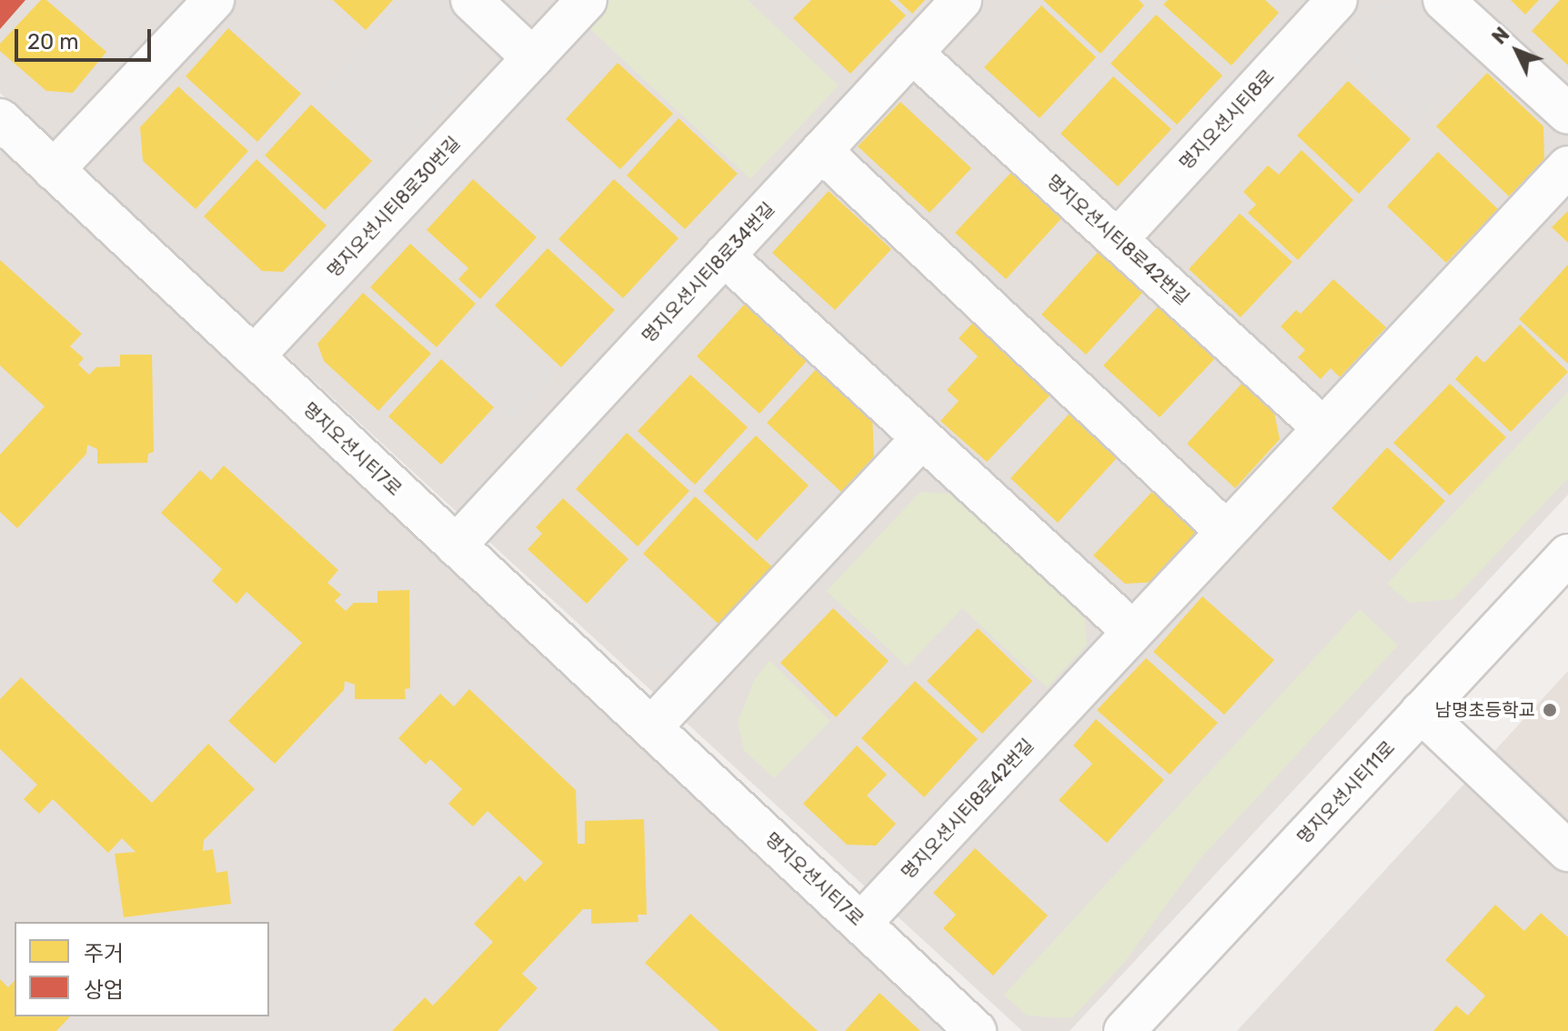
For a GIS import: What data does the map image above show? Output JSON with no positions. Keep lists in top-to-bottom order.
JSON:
{
  "streets": {
    "street": [
      "명지오션시티8로",
      "명지오션시티8로30번길",
      "명지오션시티8로42번길",
      "명지오션시티8로34번길",
      "명지오션시티7로",
      "명지오션시티11로"
    ]
  },
  "crossings": [
    ["명지오션시티8로", "명지오션시티8로42번길"],
    ["명지오션시티8로30번길", "명지오션시티7로"],
    ["명지오션시티8로42번길", "명지오션시티8로34번길"],
    ["명지오션시티8로42번길", "명지오션시티7로"],
    ["명지오션시티8로34번길", "명지오션시티7로"]
  ],
  "places": ["남명초등학교"],
  "legend": ["주거", "상업"],
  "scale_bar": "20 m",
  "north": "top left"
}
